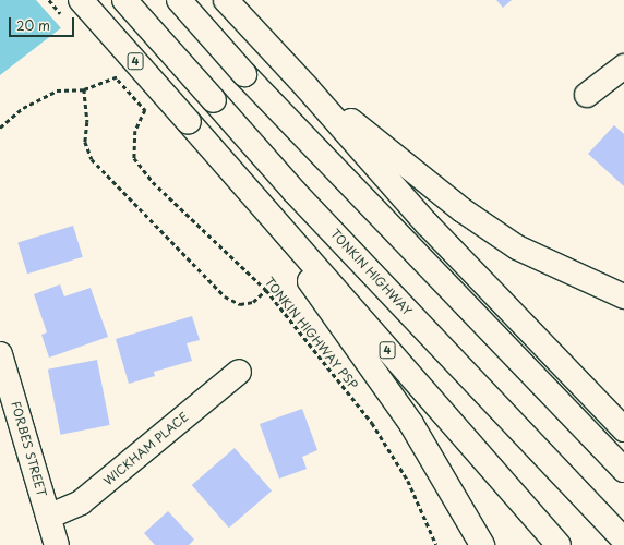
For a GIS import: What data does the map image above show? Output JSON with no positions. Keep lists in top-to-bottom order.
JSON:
{
  "streets": {
    "main road": [
      "4",
      "TONKIN HIGHWAY",
      "FORBES STREET",
      "WICKHAM PLACE"
    ],
    "path": ["TONKIN HIGHWAY PSP"]
  },
  "crossings": [
    ["FORBES STREET", "WICKHAM PLACE"]
  ],
  "scale_bar": "20 m"
}
